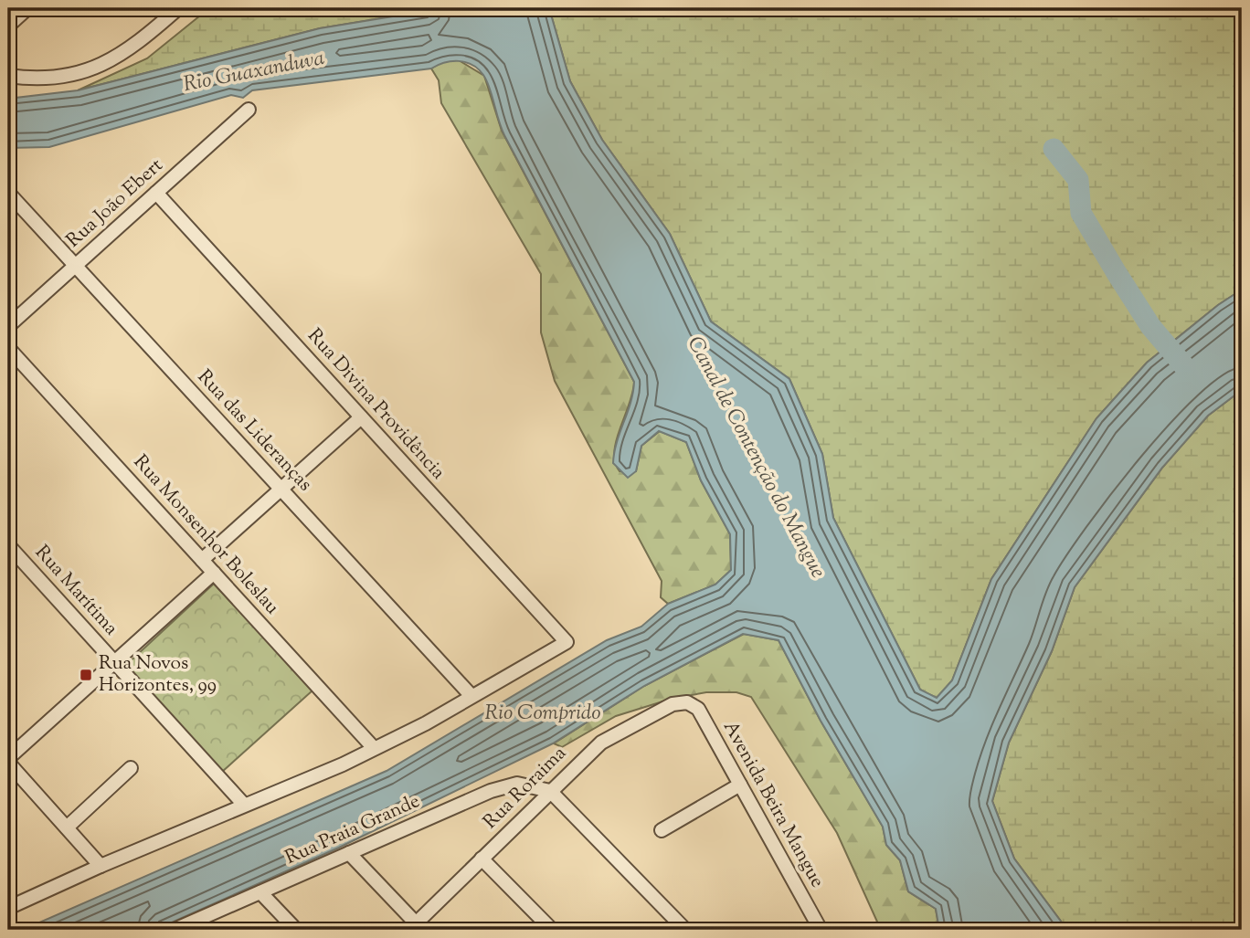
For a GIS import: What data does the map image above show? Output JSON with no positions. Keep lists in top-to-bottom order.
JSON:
{
  "streets": {
    "street": [
      "Rua João Ebert",
      "Rua Divina Providência",
      "Rua das Lideranças",
      "Rua Monsenhor Boleslau",
      "Rua Marítima",
      "Rua Roraima",
      "Avenida Beira Mangue",
      "Rua Praia Grande"
    ]
  },
  "crossings": [
    ["Rua João Ebert", "Rua Divina Providência"],
    ["Rua João Ebert", "Rua das Lideranças"],
    ["Rua Divina Providência", "Rua das Lideranças"],
    ["Rua Roraima", "Avenida Beira Mangue"],
    ["Rua Roraima", "Rua Praia Grande"]
  ],
  "water": ["Rio Guaxanduva", "Canal de Contenção do Mangue", "Rio Comprido"],
  "places": {
    "transit": ["Rua Novos Horizontes, 99"]
  }
}
